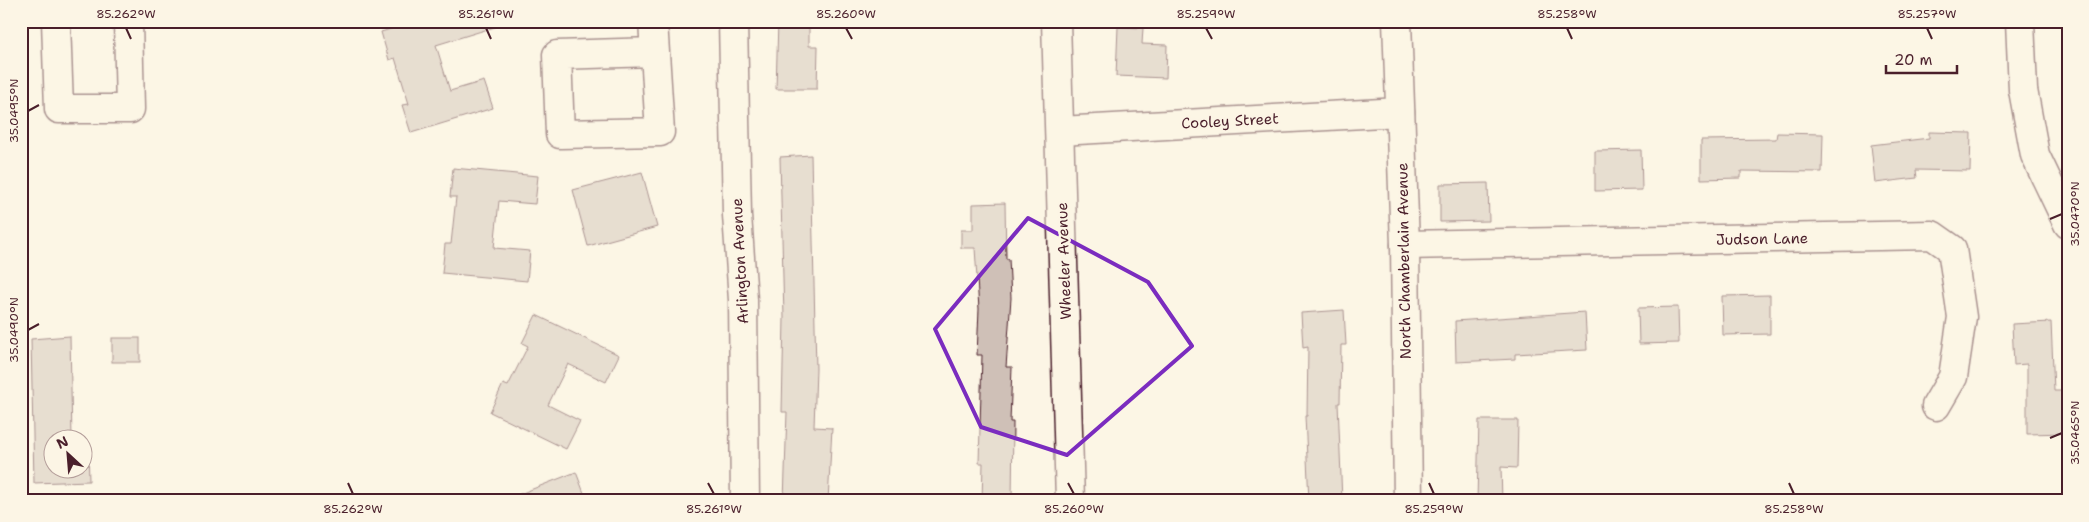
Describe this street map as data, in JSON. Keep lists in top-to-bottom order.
{
  "streets": {
    "street": [
      "Cooley Street",
      "Judson Lane",
      "Arlington Avenue",
      "Wheeler Avenue",
      "North Chamberlain Avenue"
    ]
  },
  "crossings": [
    ["Cooley Street", "Wheeler Avenue"],
    ["Cooley Street", "North Chamberlain Avenue"],
    ["Judson Lane", "North Chamberlain Avenue"]
  ],
  "scale_bar": "20 m",
  "north": "top left",
  "coordinates": [
    "85.262°W",
    "85.261°W",
    "85.260°W",
    "85.259°W",
    "85.258°W",
    "85.257°W",
    "35.0495°N",
    "35.0470°N",
    "35.0490°N",
    "35.0465°N"
  ]
}
